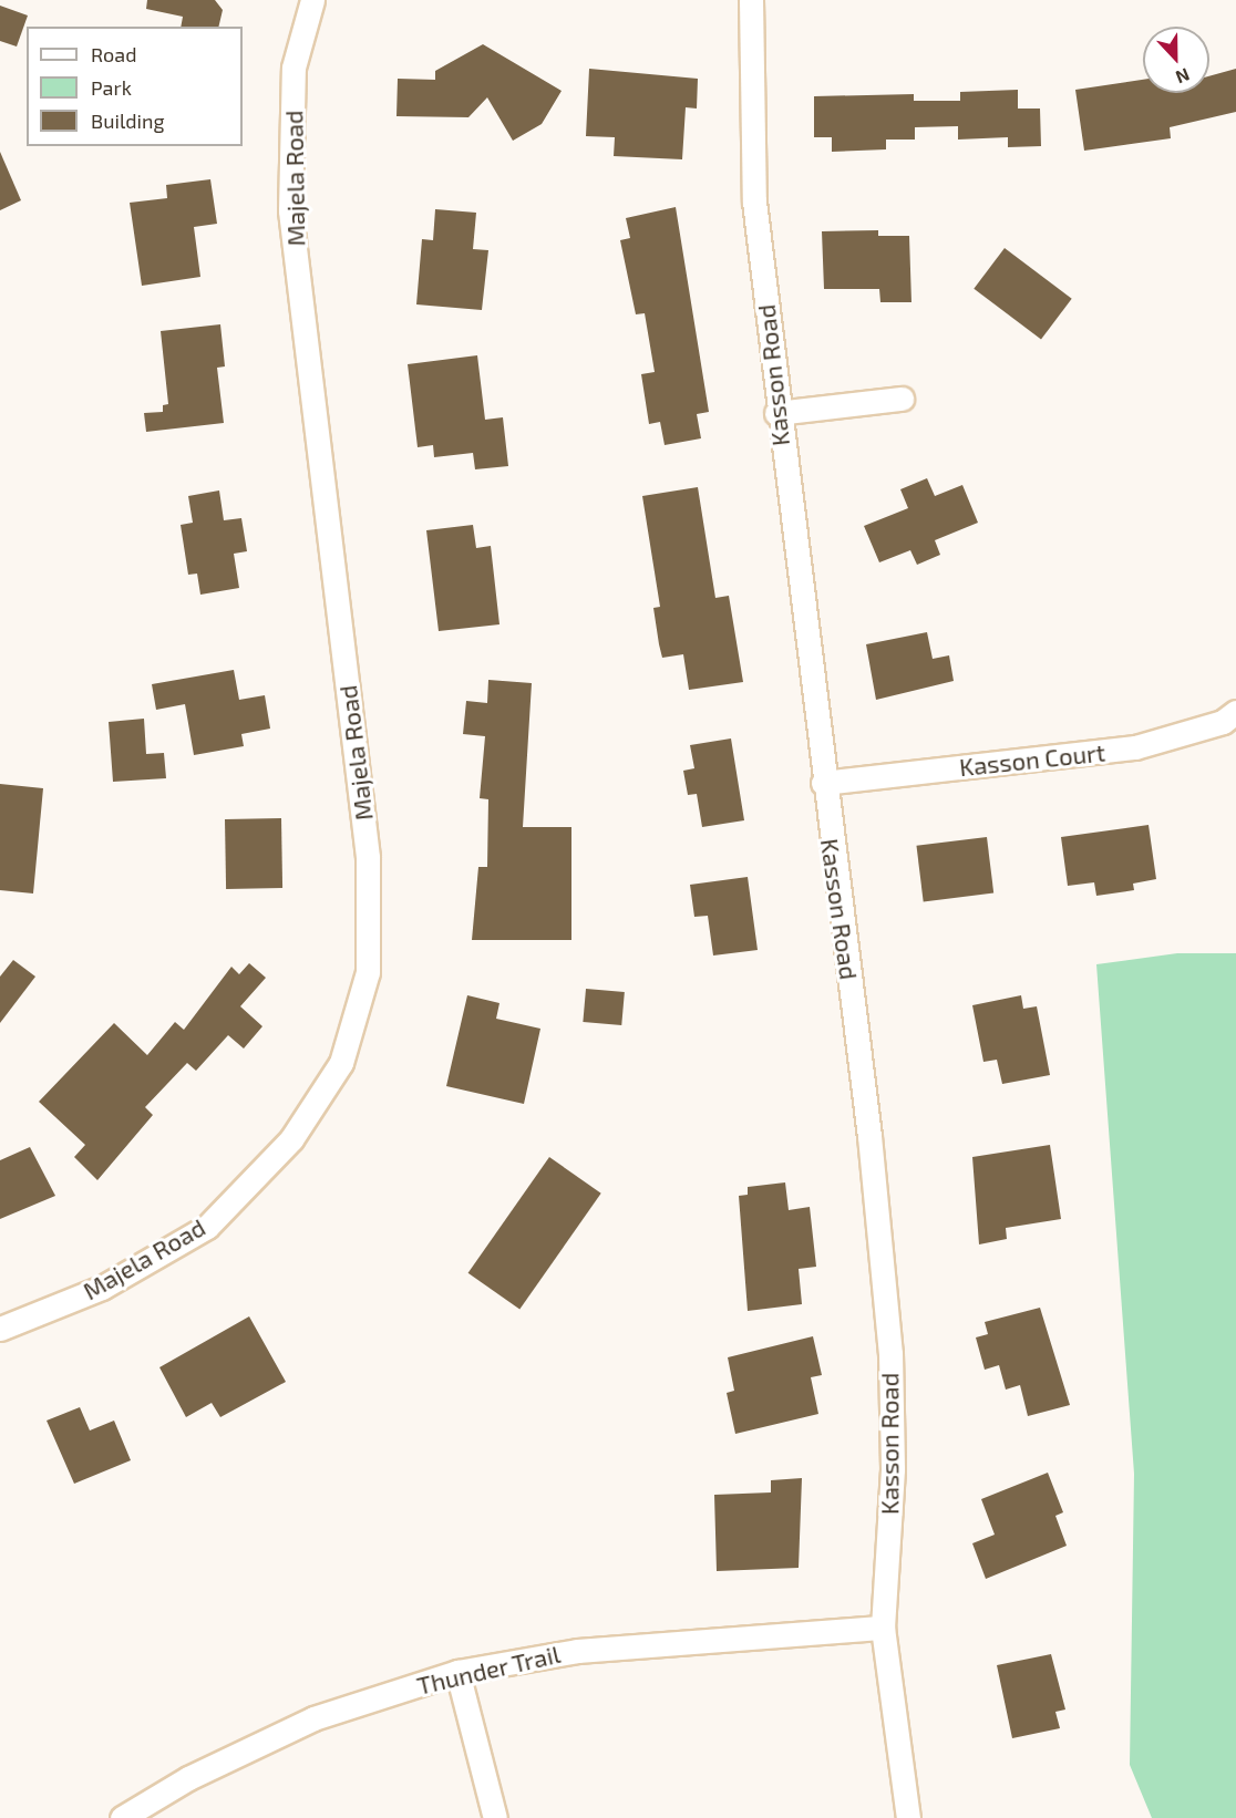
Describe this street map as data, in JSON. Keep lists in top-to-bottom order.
{
  "streets": {
    "street": [
      "Majela Road",
      "Kasson Road",
      "Kasson Court",
      "Thunder Trail"
    ]
  },
  "crossings": [
    ["Kasson Road", "Kasson Court"],
    ["Kasson Road", "Thunder Trail"]
  ],
  "legend": ["Road", "Park", "Building"],
  "north": "bottom"
}
